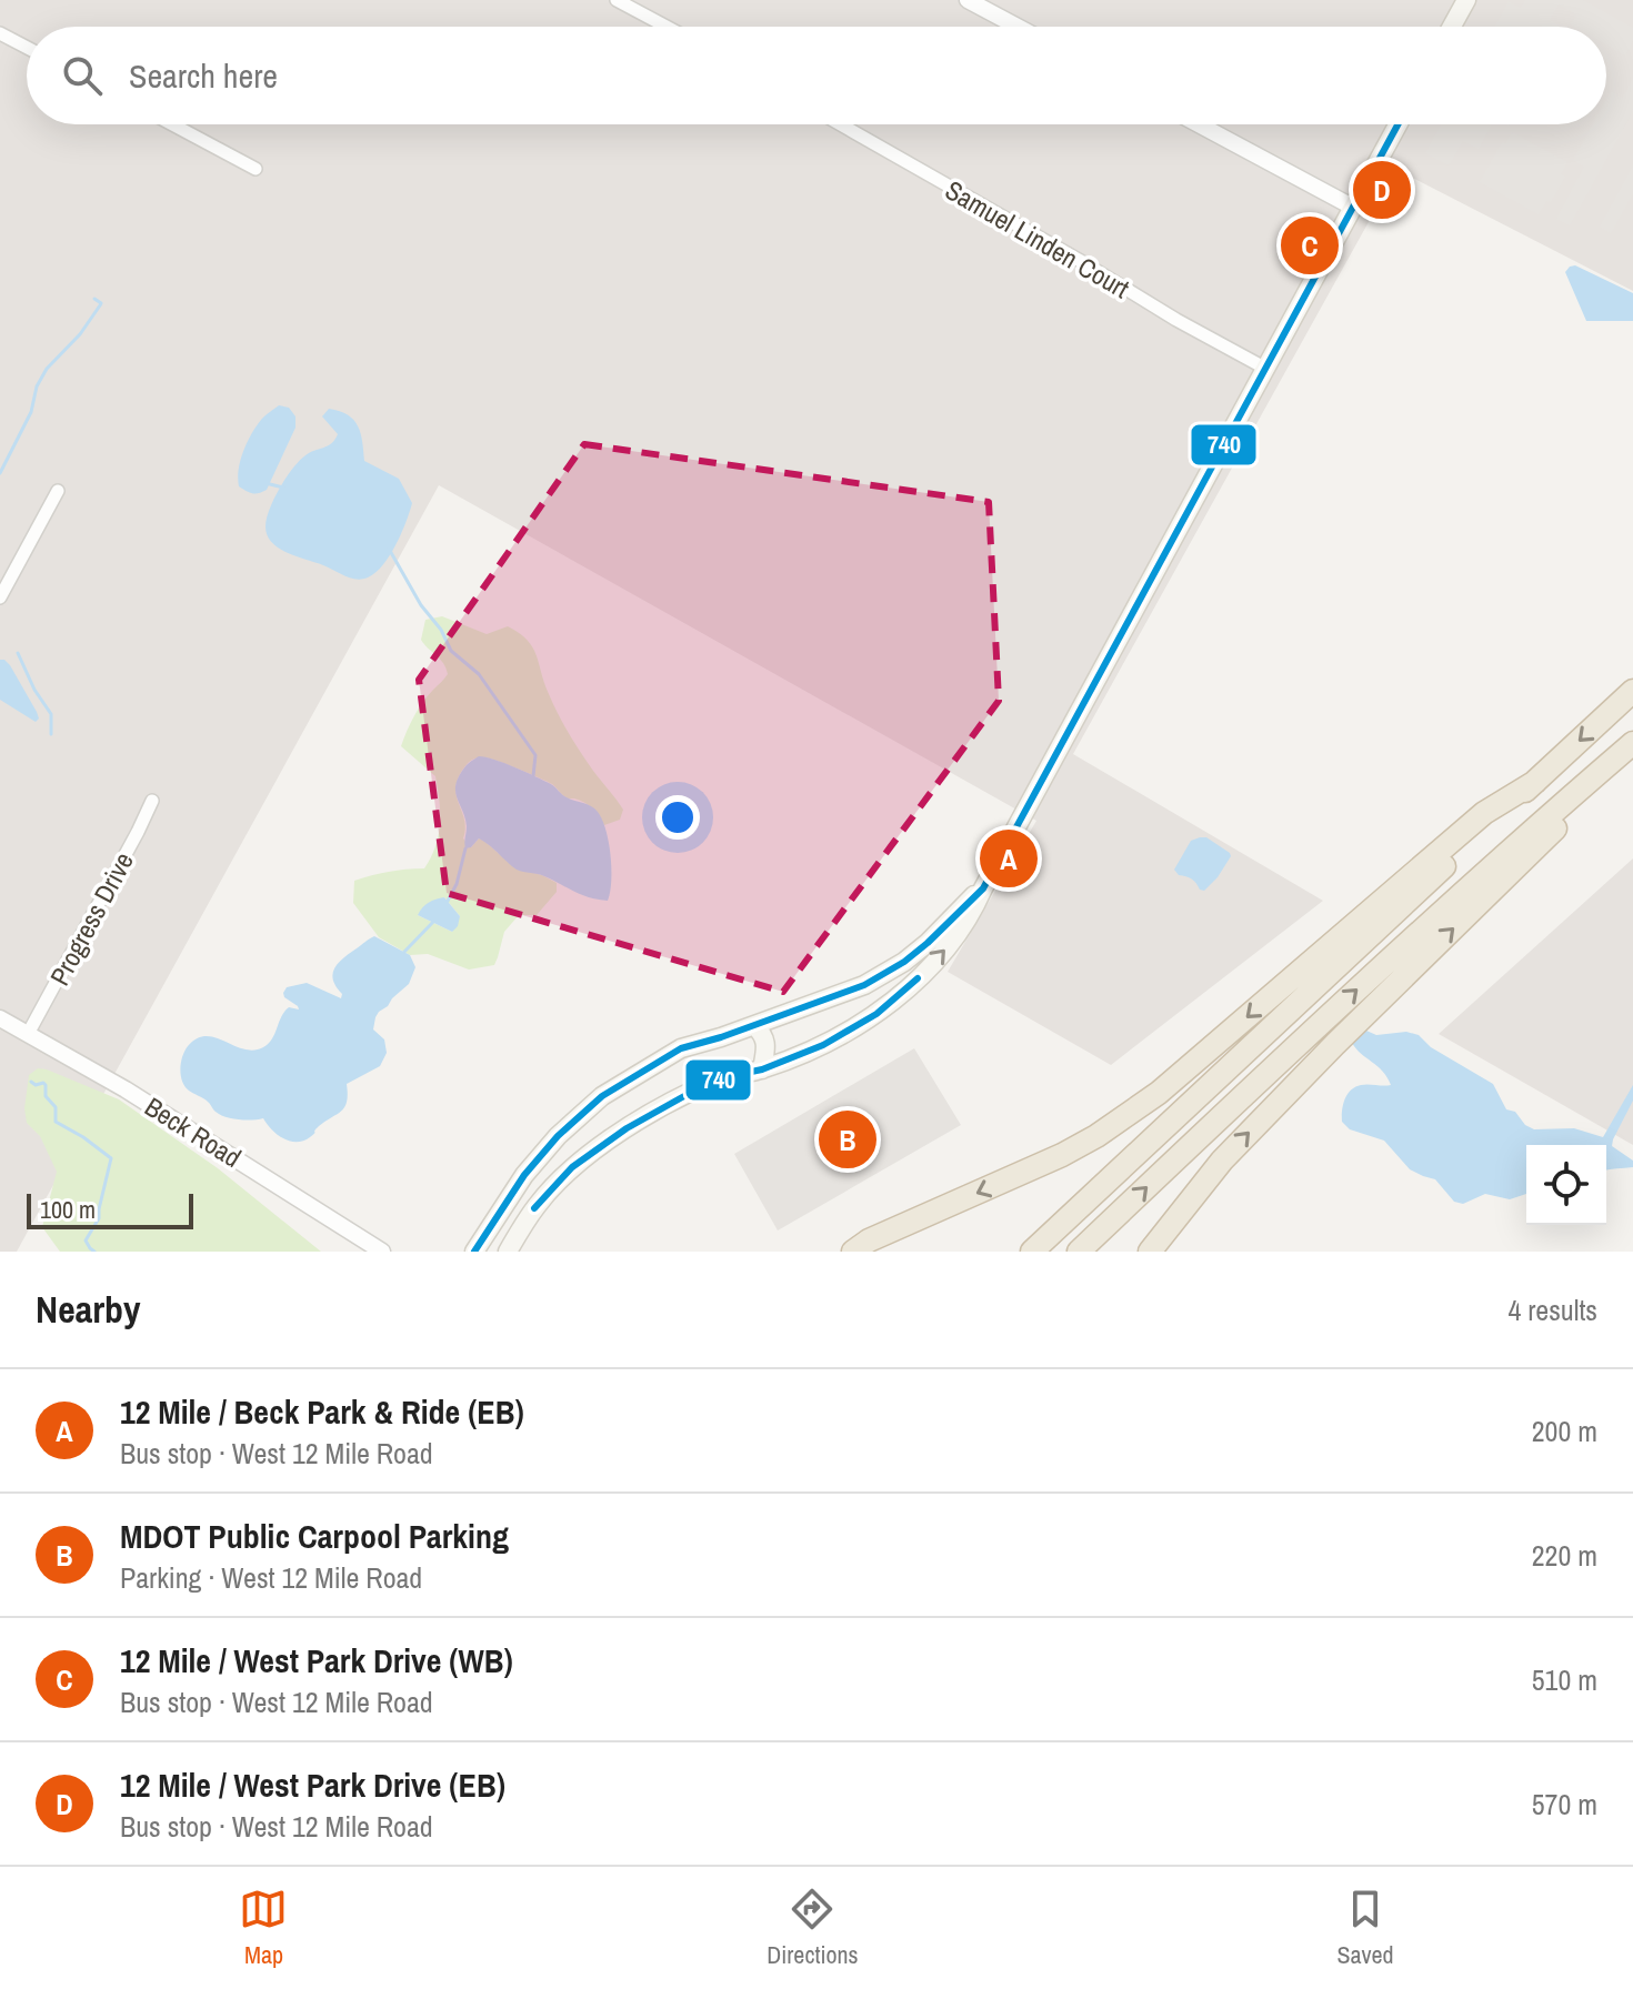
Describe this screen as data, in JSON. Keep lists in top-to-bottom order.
{
  "streets": {
    "street": ["Samuel Linden Court", "Progress Drive", "Beck Road"]
  },
  "crossings": [
    ["Progress Drive", "Beck Road"]
  ],
  "lines": ["transit line 740"],
  "scale_bar": "100 m",
  "page": {
    "search": "Search here",
    "pins": [
      "D",
      "C",
      "A",
      "B"
    ],
    "scale": "100 m",
    "heading": ["Nearby", "4 results"],
    "list": [
      {
        "mark": "A",
        "name": "12 Mile / Beck Park & Ride (EB)",
        "note": "Bus stop · West 12 Mile Road",
        "value": "200 m"
      },
      {
        "mark": "B",
        "name": "MDOT Public Carpool Parking",
        "note": "Parking · West 12 Mile Road",
        "value": "220 m"
      },
      {
        "mark": "C",
        "name": "12 Mile / West Park Drive (WB)",
        "note": "Bus stop · West 12 Mile Road",
        "value": "510 m"
      },
      {
        "mark": "D",
        "name": "12 Mile / West Park Drive (EB)",
        "note": "Bus stop · West 12 Mile Road",
        "value": "570 m"
      }
    ],
    "nav": ["Map", "Directions", "Saved"]
  }
}
